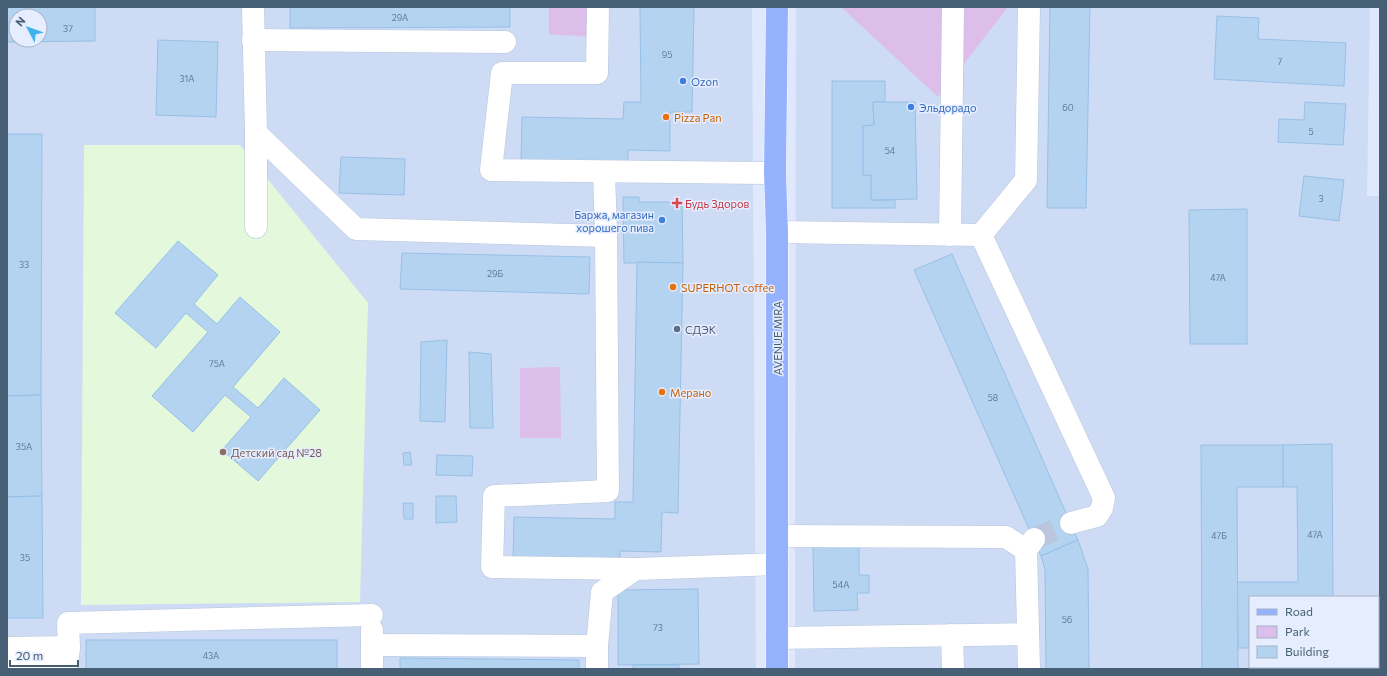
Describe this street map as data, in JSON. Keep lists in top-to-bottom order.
{
  "streets": {
    "main road": ["AVENUE MIRA"]
  },
  "places": {
    "other": [
      "Ozon",
      "Эльдорадо",
      "Pizza Pan",
      "Баржа, магазин хорошего пива",
      "SUPERHOT coffee",
      "СДЭК",
      "Мерано",
      "Детский сад №28"
    ],
    "health": ["Будь Здоров"]
  },
  "house_numbers": [
    "29А",
    "37",
    "95",
    "7",
    "31А",
    "60",
    "5",
    "54",
    "3",
    "33",
    "29Б",
    "47А",
    "75А",
    "58",
    "35А",
    "47А",
    "47Б",
    "35",
    "54А",
    "56",
    "73",
    "43А"
  ],
  "legend": ["Road", "Park", "Building"],
  "scale_bar": "20 m",
  "north": "top left"
}
